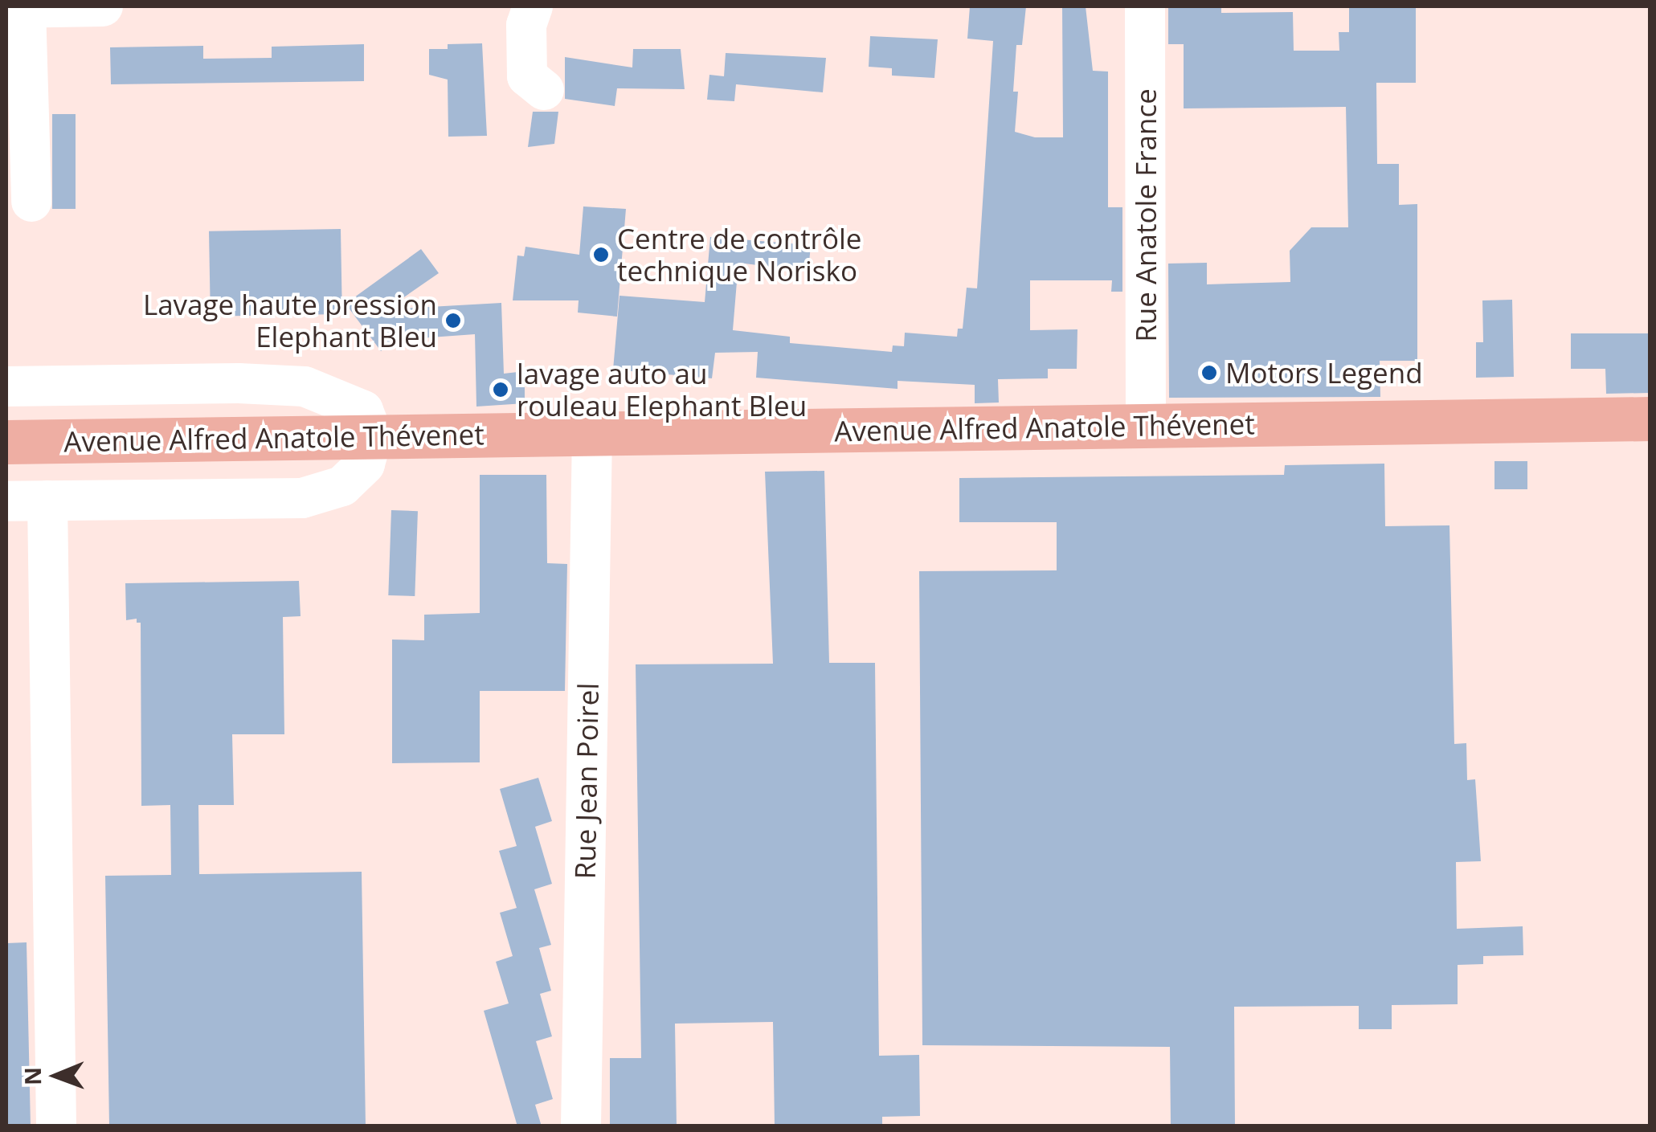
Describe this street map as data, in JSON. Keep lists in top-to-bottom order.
{
  "streets": {
    "main road": ["Avenue Alfred Anatole Thévenet"],
    "street": ["Rue Anatole France", "Rue Jean Poirel"]
  },
  "crossings": [
    ["Rue Anatole France", "Avenue Alfred Anatole Thévenet"],
    ["Avenue Alfred Anatole Thévenet", "Rue Jean Poirel"]
  ],
  "places": [
    "Centre de contrôle technique Norisko",
    "Lavage haute pression Elephant Bleu",
    "Motors Legend",
    "lavage auto au rouleau Elephant Bleu"
  ],
  "north": "left"
}
